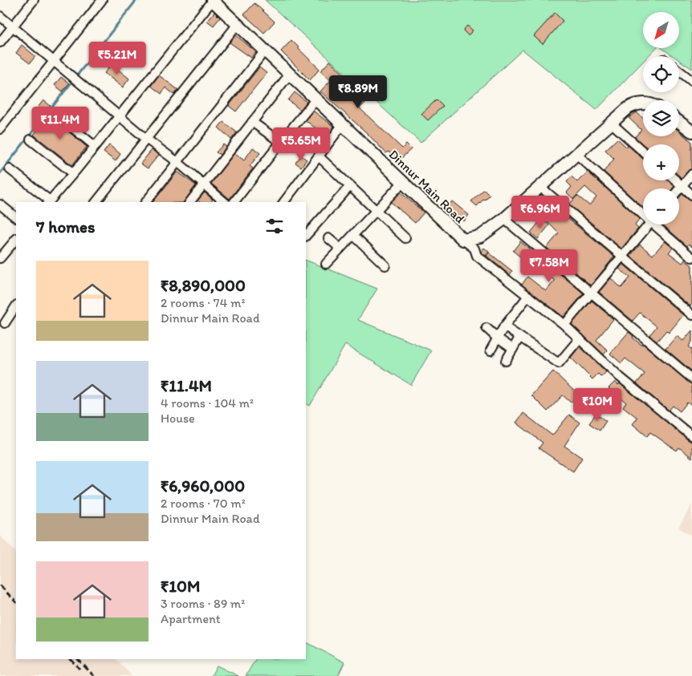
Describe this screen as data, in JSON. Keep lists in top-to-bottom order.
{
  "streets": {
    "street": ["Dinnur Main Road"]
  },
  "north": "bottom left",
  "page": {
    "map_buttons": ["+", "−"],
    "price": [
      "₹5.21M",
      "₹8.89M",
      "₹11.4M",
      "₹5.65M",
      "₹6.96M",
      "₹7.58M",
      "₹10M"
    ],
    "heading": "7 homes",
    "list": [
      {
        "name": "₹8,890,000",
        "note": "2 rooms · 74 m² · Dinnur Main Road"
      },
      {
        "name": "₹11.4M",
        "note": "4 rooms · 104 m² · House"
      },
      {
        "name": "₹6,960,000",
        "note": "2 rooms · 70 m² · Dinnur Main Road"
      },
      {
        "name": "₹10M",
        "note": "3 rooms · 89 m² · Apartment"
      }
    ]
  }
}
